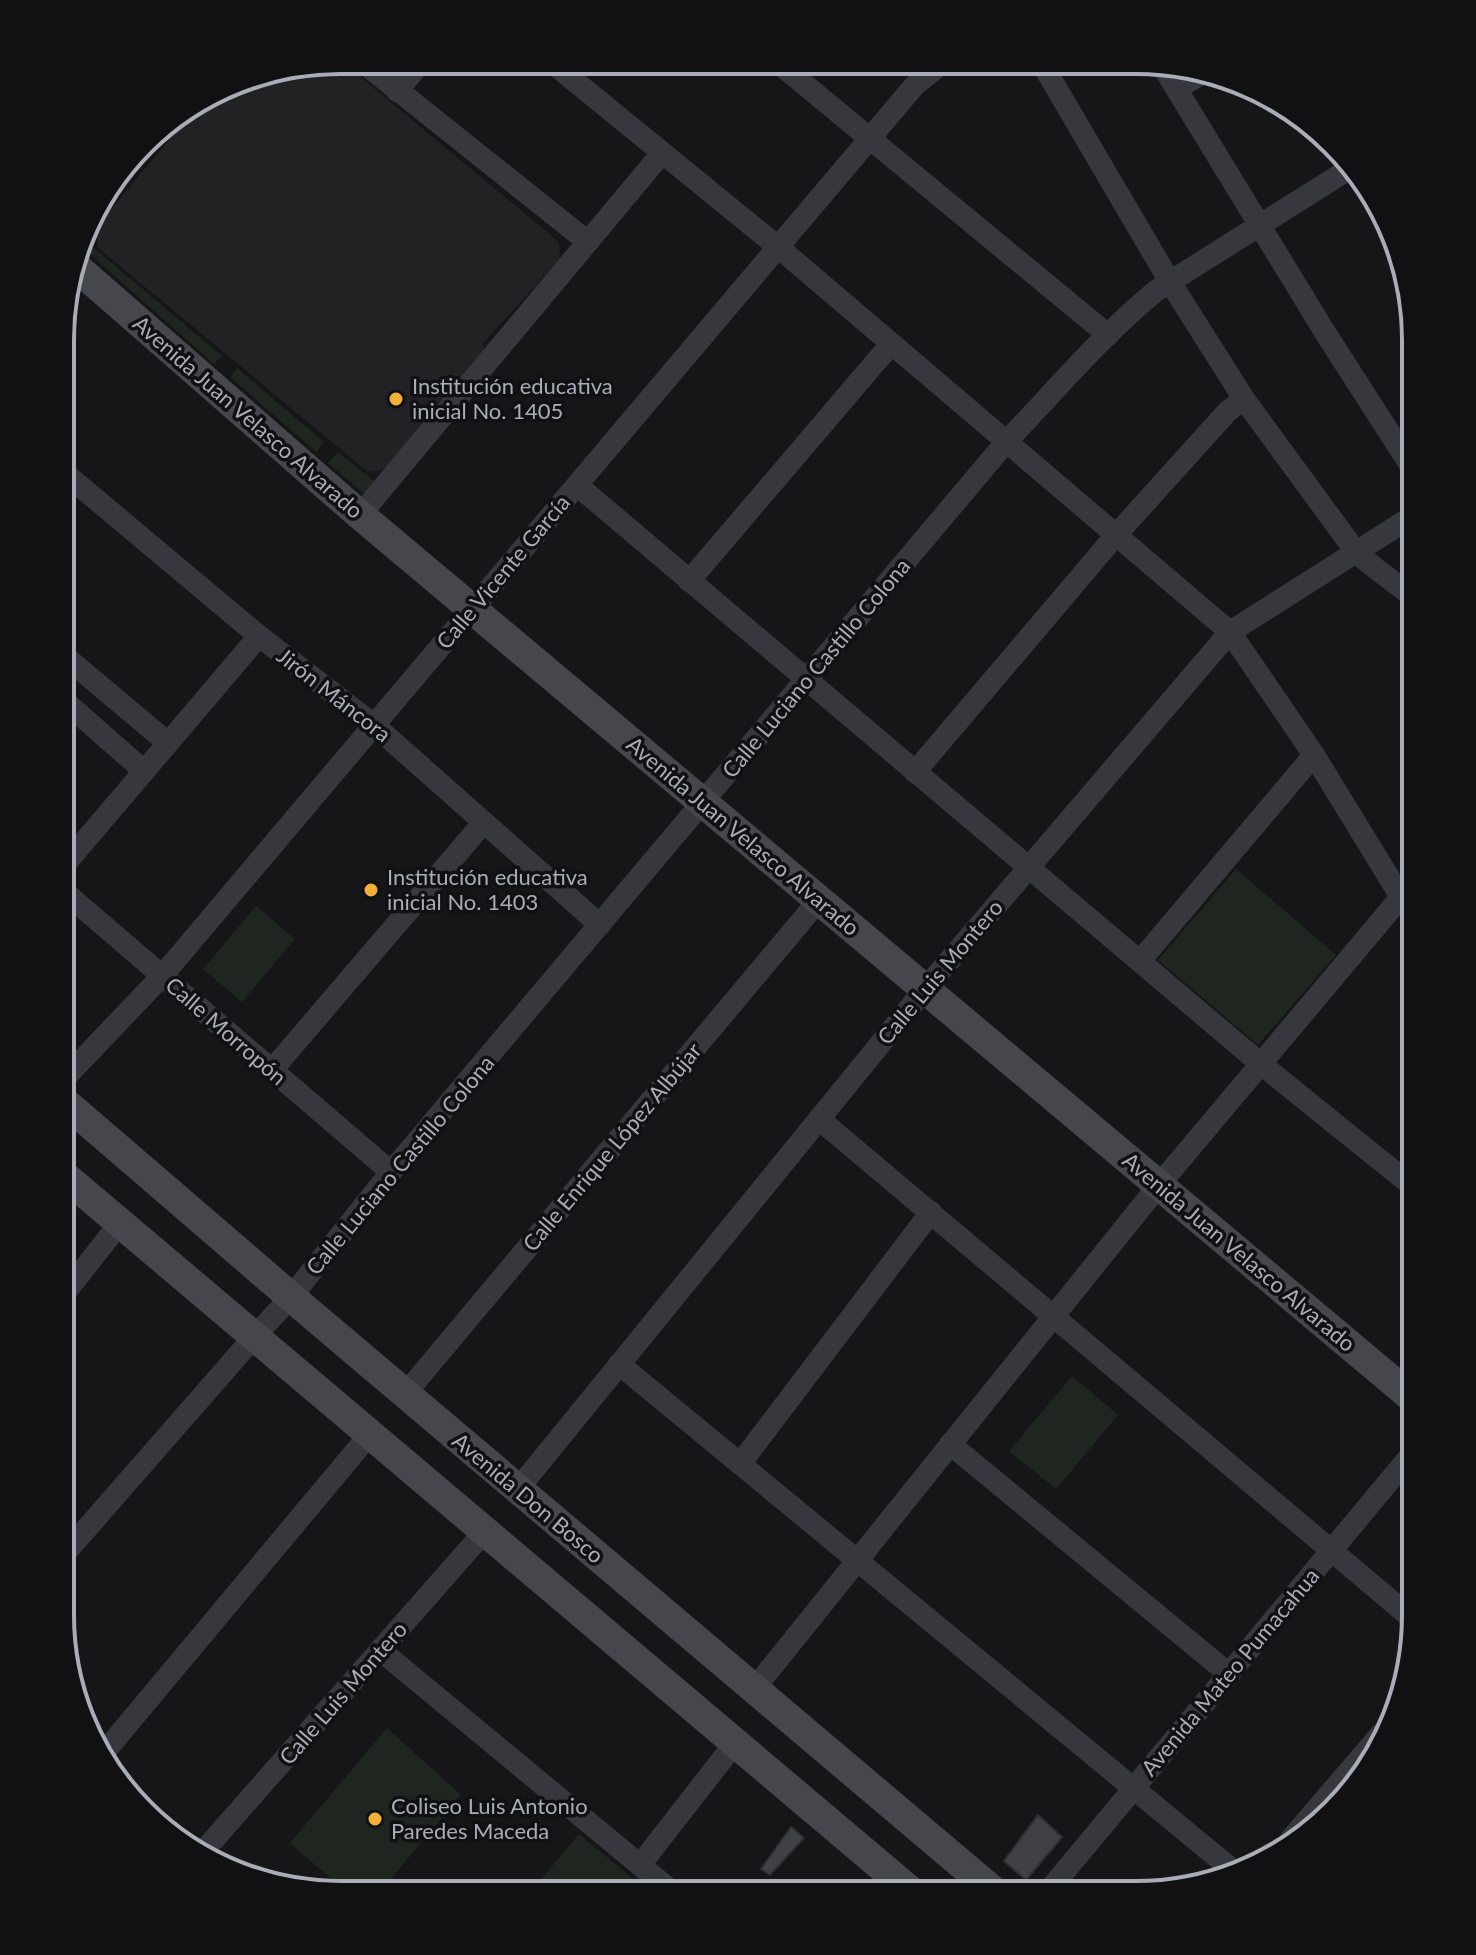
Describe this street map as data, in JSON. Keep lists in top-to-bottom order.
{
  "streets": {
    "street": [
      "Avenida Juan Velasco Alvarado",
      "Calle Vicente García",
      "Calle Luciano Castillo Colona",
      "Jirón Máncora",
      "Calle Luis Montero",
      "Calle Morropón",
      "Calle Enrique López Albújar",
      "Avenida Don Bosco",
      "Avenida Mateo Pumacahua"
    ]
  },
  "crossings": [
    ["Avenida Juan Velasco Alvarado", "Calle Vicente García"],
    ["Avenida Juan Velasco Alvarado", "Calle Luciano Castillo Colona"],
    ["Avenida Juan Velasco Alvarado", "Calle Luis Montero"],
    ["Avenida Juan Velasco Alvarado", "Calle Enrique López Albújar"],
    ["Calle Vicente García", "Jirón Máncora"],
    ["Calle Vicente García", "Calle Morropón"],
    ["Calle Luciano Castillo Colona", "Jirón Máncora"],
    ["Calle Luciano Castillo Colona", "Calle Morropón"],
    ["Calle Luciano Castillo Colona", "Avenida Don Bosco"],
    ["Calle Luis Montero", "Avenida Don Bosco"],
    ["Calle Enrique López Albújar", "Avenida Don Bosco"]
  ],
  "places": ["Institución educativa inicial No. 1405", "Institución educativa inicial No. 1403", "Coliseo Luis Antonio Paredes Maceda"]
}
